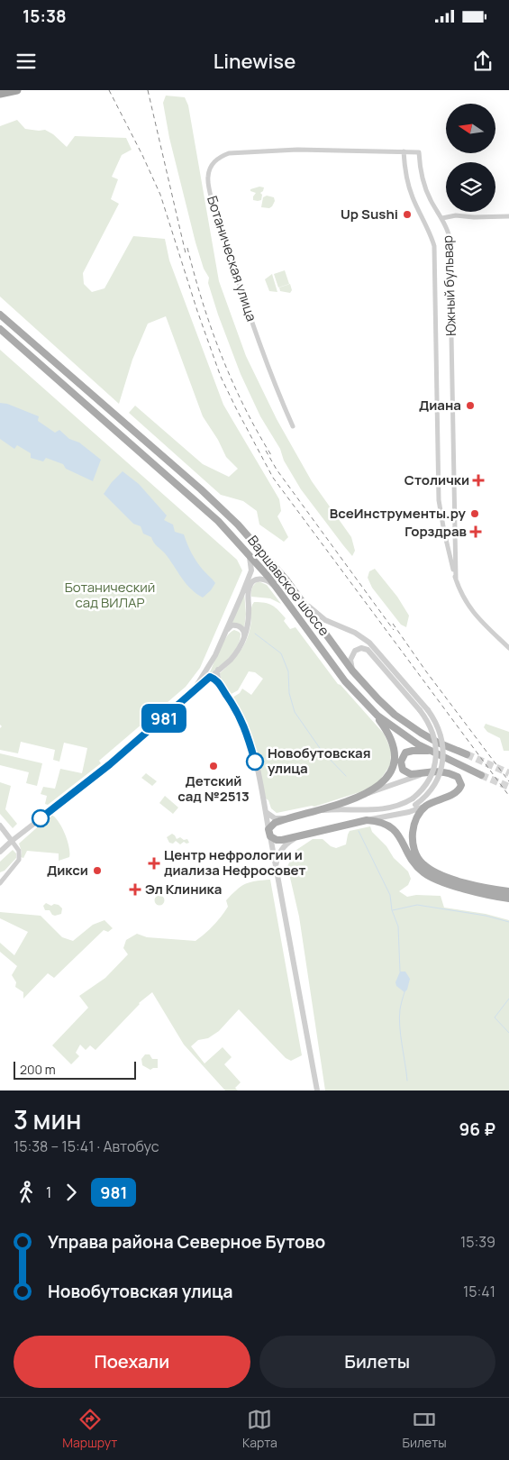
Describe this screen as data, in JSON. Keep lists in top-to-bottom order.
{
  "streets": {
    "main road": ["Варшавское шоссе"],
    "street": ["Ботаническая улица", "Южный бульвар"]
  },
  "crossings": [
    ["Ботаническая улица", "Южный бульвар"]
  ],
  "parks": ["Ботанический сад ВИЛАР"],
  "places": {
    "other": [
      "Up Sushi",
      "Диана",
      "ВсеИнструменты.ру",
      "Новобутовская улица",
      "Детский сад №2513",
      "Дикси"
    ],
    "health": [
      "Столички",
      "Горздрав",
      "Центр нефрологии и диализа Нефросовет",
      "Эл Клиника"
    ]
  },
  "lines": ["bus line 981"],
  "scale_bar": "200 m",
  "north": "left",
  "page": {
    "status": "15:38",
    "header": "Linewise",
    "on_map": "981",
    "scale": "200 m",
    "heading": ["3 мин", "15:38 – 15:41 · Автобус", "96 ₽"],
    "legs": ["1", "981"],
    "list": [
      {
        "name": "Управа района Северное Бутово",
        "value": "15:39"
      },
      {
        "name": "Новобутовская улица",
        "value": "15:41"
      }
    ],
    "buttons": ["Поехали", "Билеты"],
    "tabs": ["Маршрут", "Карта", "Билеты"]
  }
}
